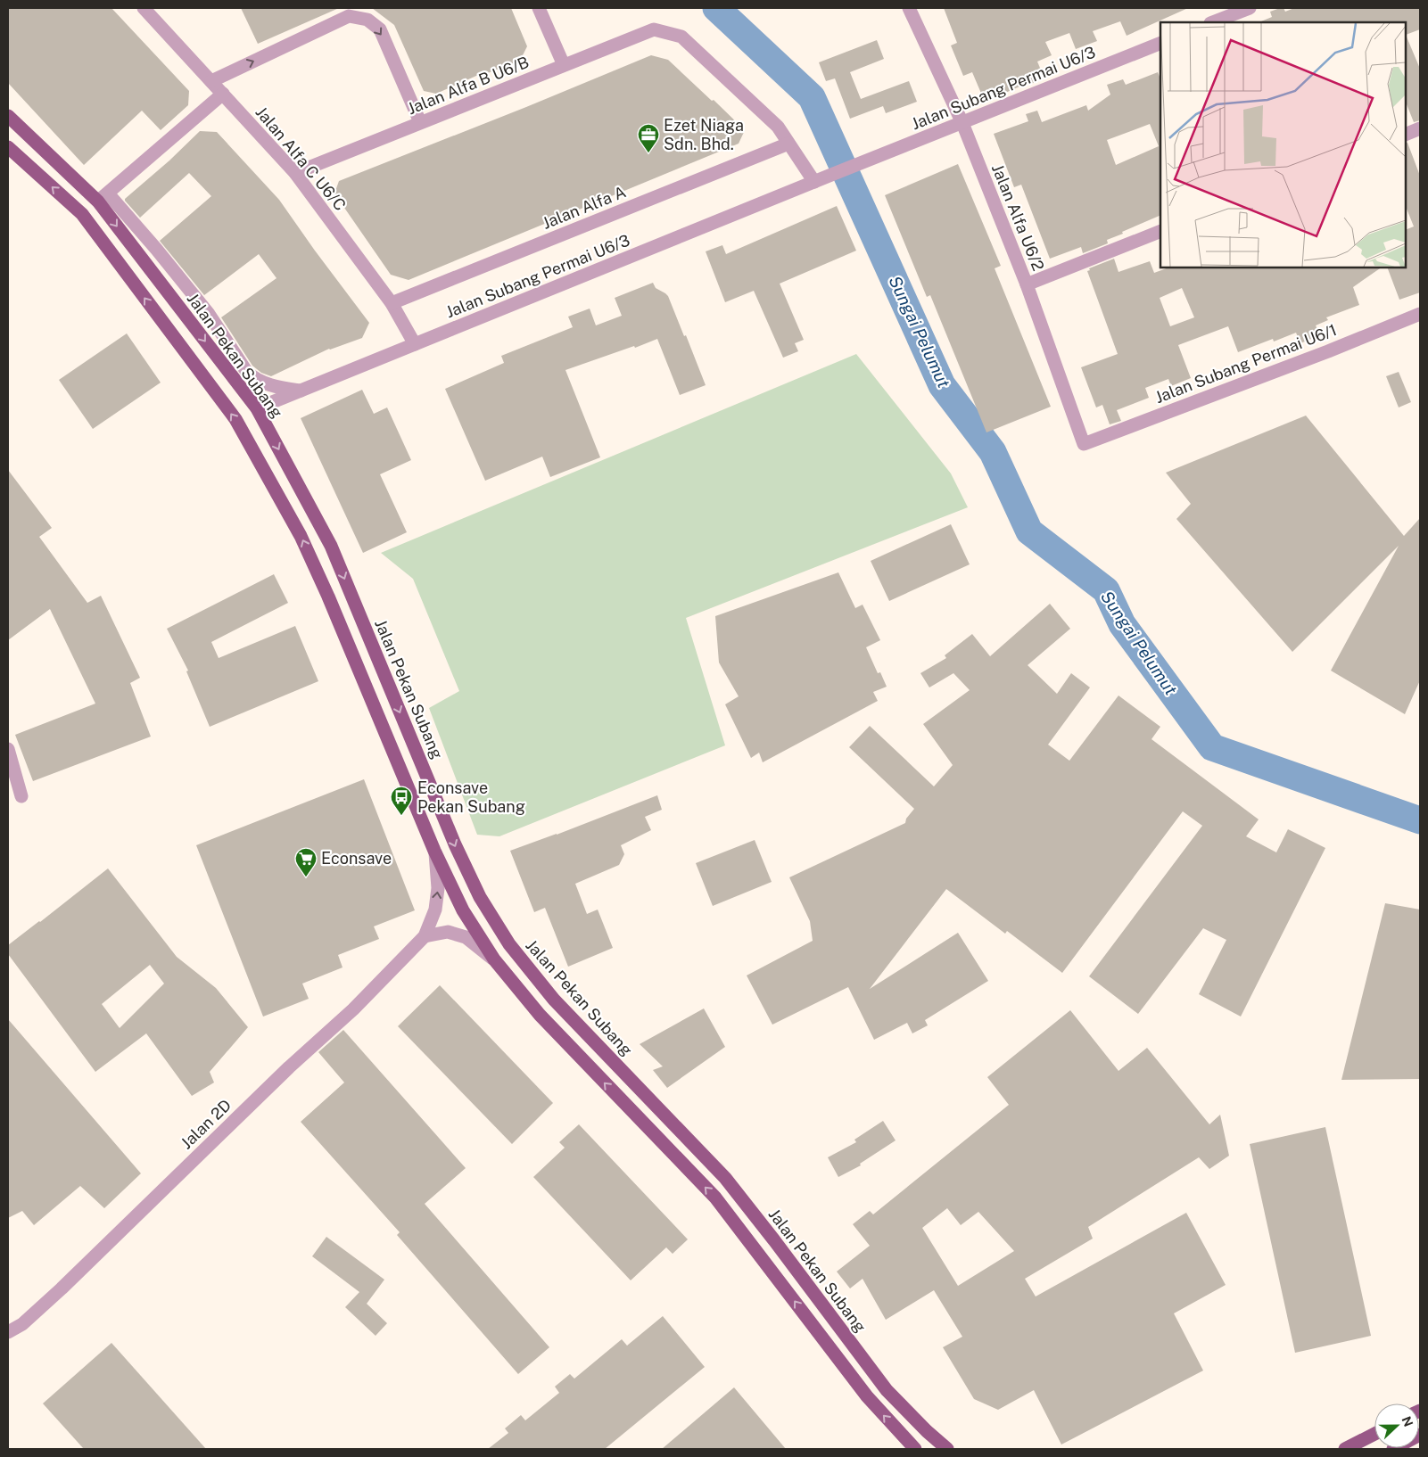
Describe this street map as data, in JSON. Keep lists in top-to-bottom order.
{
  "streets": {
    "main road": ["Jalan Pekan Subang"],
    "street": [
      "Jalan Alfa B U6/B",
      "Jalan Subang Permai U6/3",
      "Jalan Alfa C U6/C",
      "Jalan Alfa A",
      "Jalan Alfa U6/2",
      "Jalan Subang Permai U6/1",
      "Jalan 2D"
    ]
  },
  "crossings": [
    ["Jalan Alfa B U6/B", "Jalan Alfa C U6/C"],
    ["Jalan Alfa B U6/B", "Jalan Alfa A"],
    ["Jalan Subang Permai U6/3", "Jalan Alfa C U6/C"],
    ["Jalan Subang Permai U6/3", "Jalan Alfa U6/2"],
    ["Jalan Subang Permai U6/3", "Jalan Pekan Subang"],
    ["Jalan Alfa C U6/C", "Jalan Alfa A"],
    ["Jalan Alfa U6/2", "Jalan Subang Permai U6/1"]
  ],
  "water": ["Sungai Pelumut"],
  "places": {
    "office": ["Ezet Niaga Sdn. Bhd."],
    "bus stop": ["Econsave Pekan Subang"],
    "supermarket": ["Econsave"]
  },
  "north": "right"
}
